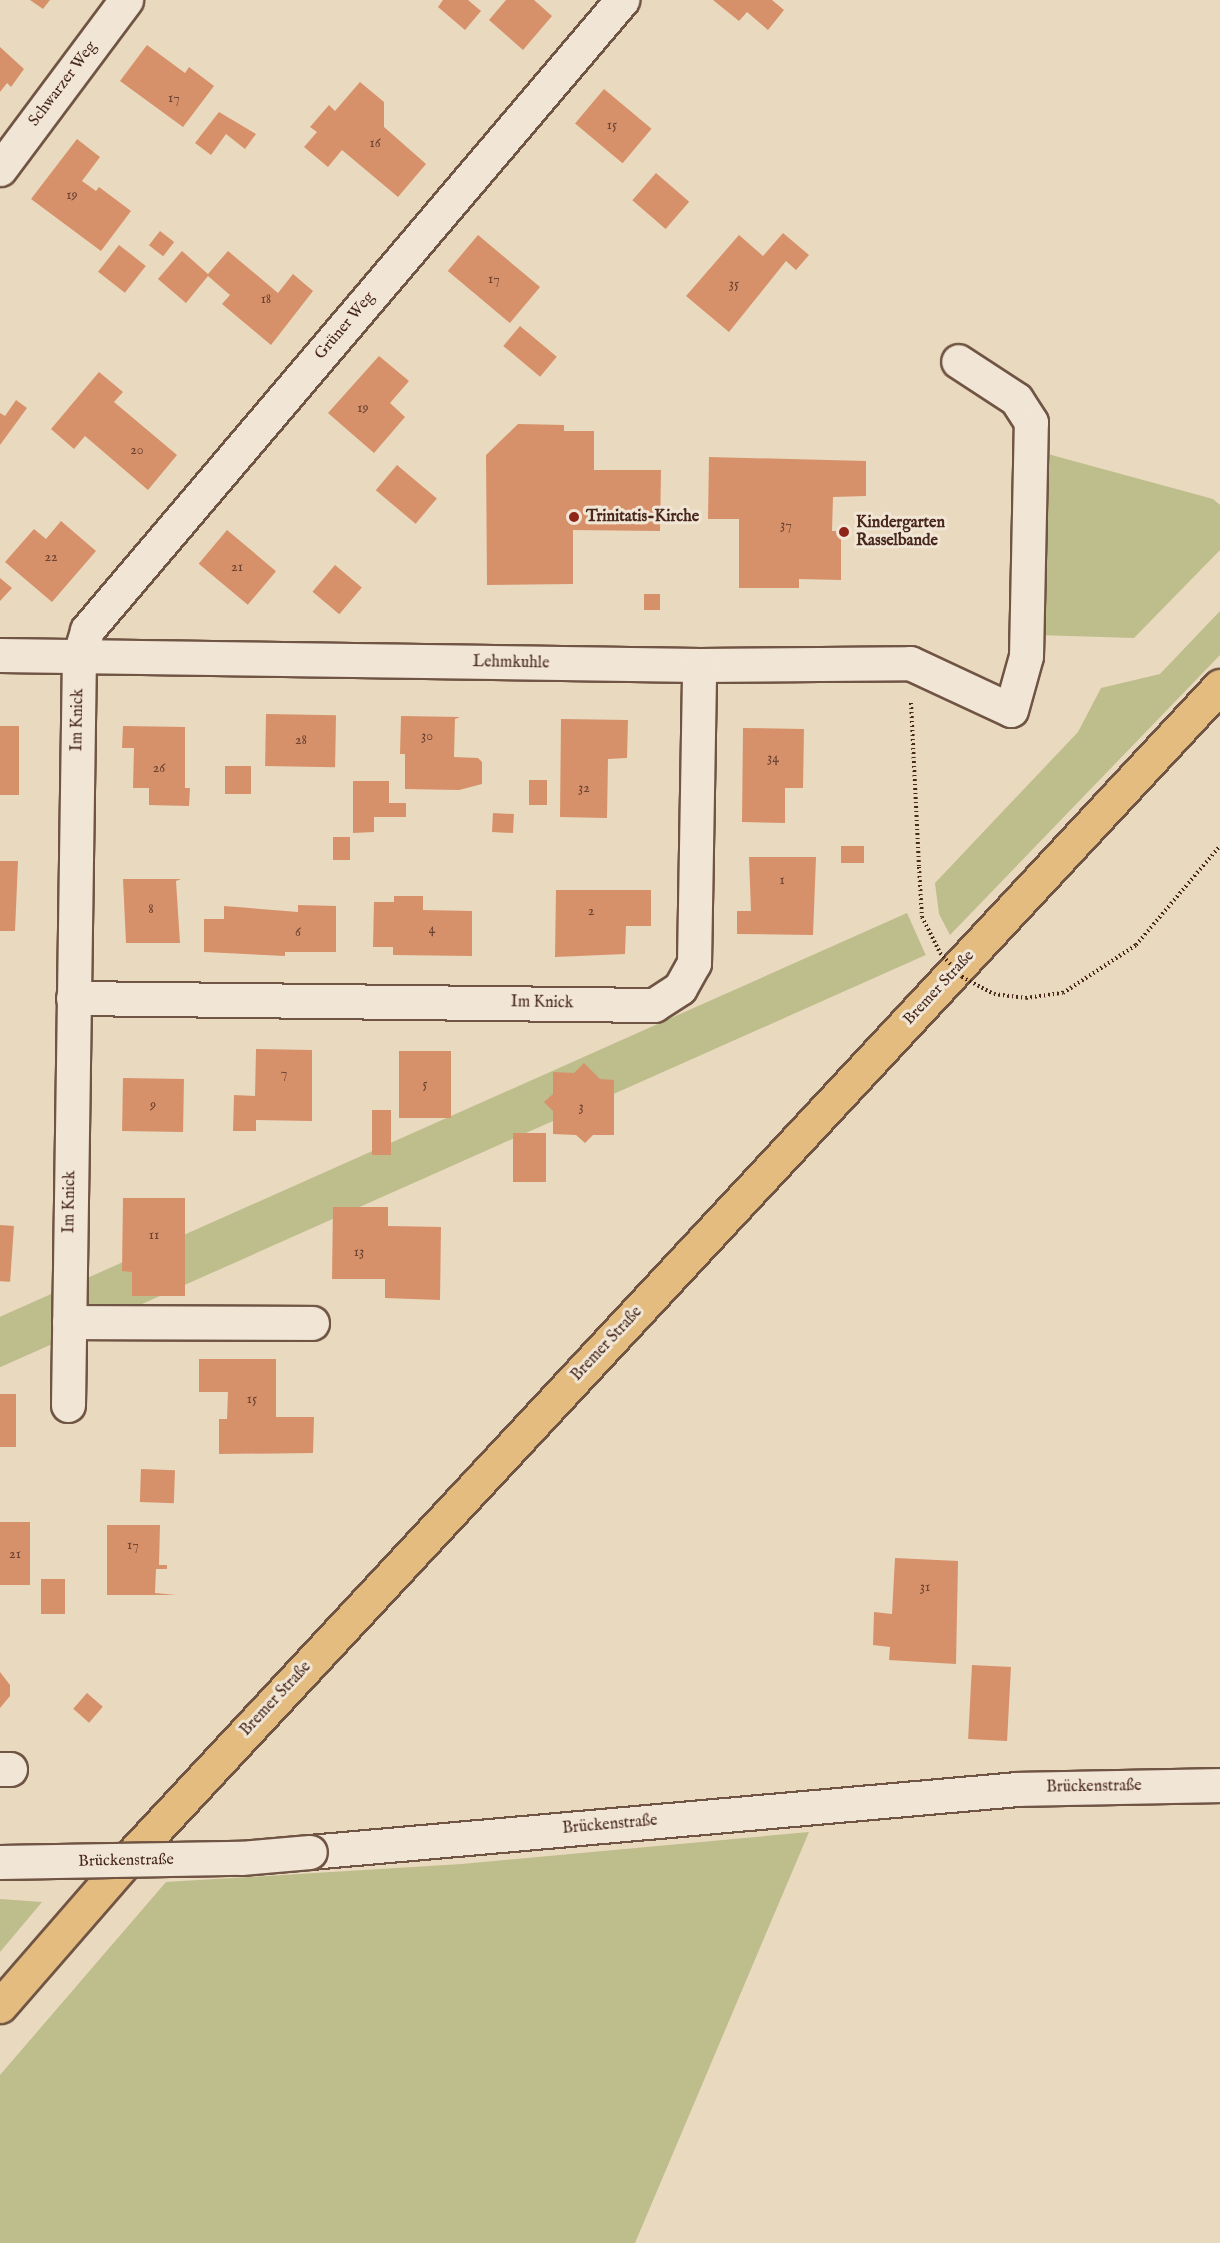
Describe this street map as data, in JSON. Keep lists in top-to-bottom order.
{
  "streets": {
    "main road": ["Bremer Straße"],
    "street": [
      "Schwarzer Weg",
      "Grüner Weg",
      "Lehmkuhle",
      "Im Knick",
      "Brückenstraße"
    ]
  },
  "crossings": [
    ["Grüner Weg", "Lehmkuhle"],
    ["Grüner Weg", "Im Knick"],
    ["Lehmkuhle", "Im Knick"]
  ],
  "places": ["Trinitatis-Kirche", "Kindergarten Rasselbande"],
  "house_numbers": [
    "17",
    "15",
    "16",
    "19",
    "17",
    "35",
    "18",
    "19",
    "20",
    "37",
    "22",
    "21",
    "30",
    "28",
    "34",
    "26",
    "32",
    "1",
    "8",
    "2",
    "4",
    "6",
    "7",
    "5",
    "9",
    "3",
    "11",
    "13",
    "15",
    "17",
    "21",
    "31"
  ]
}
